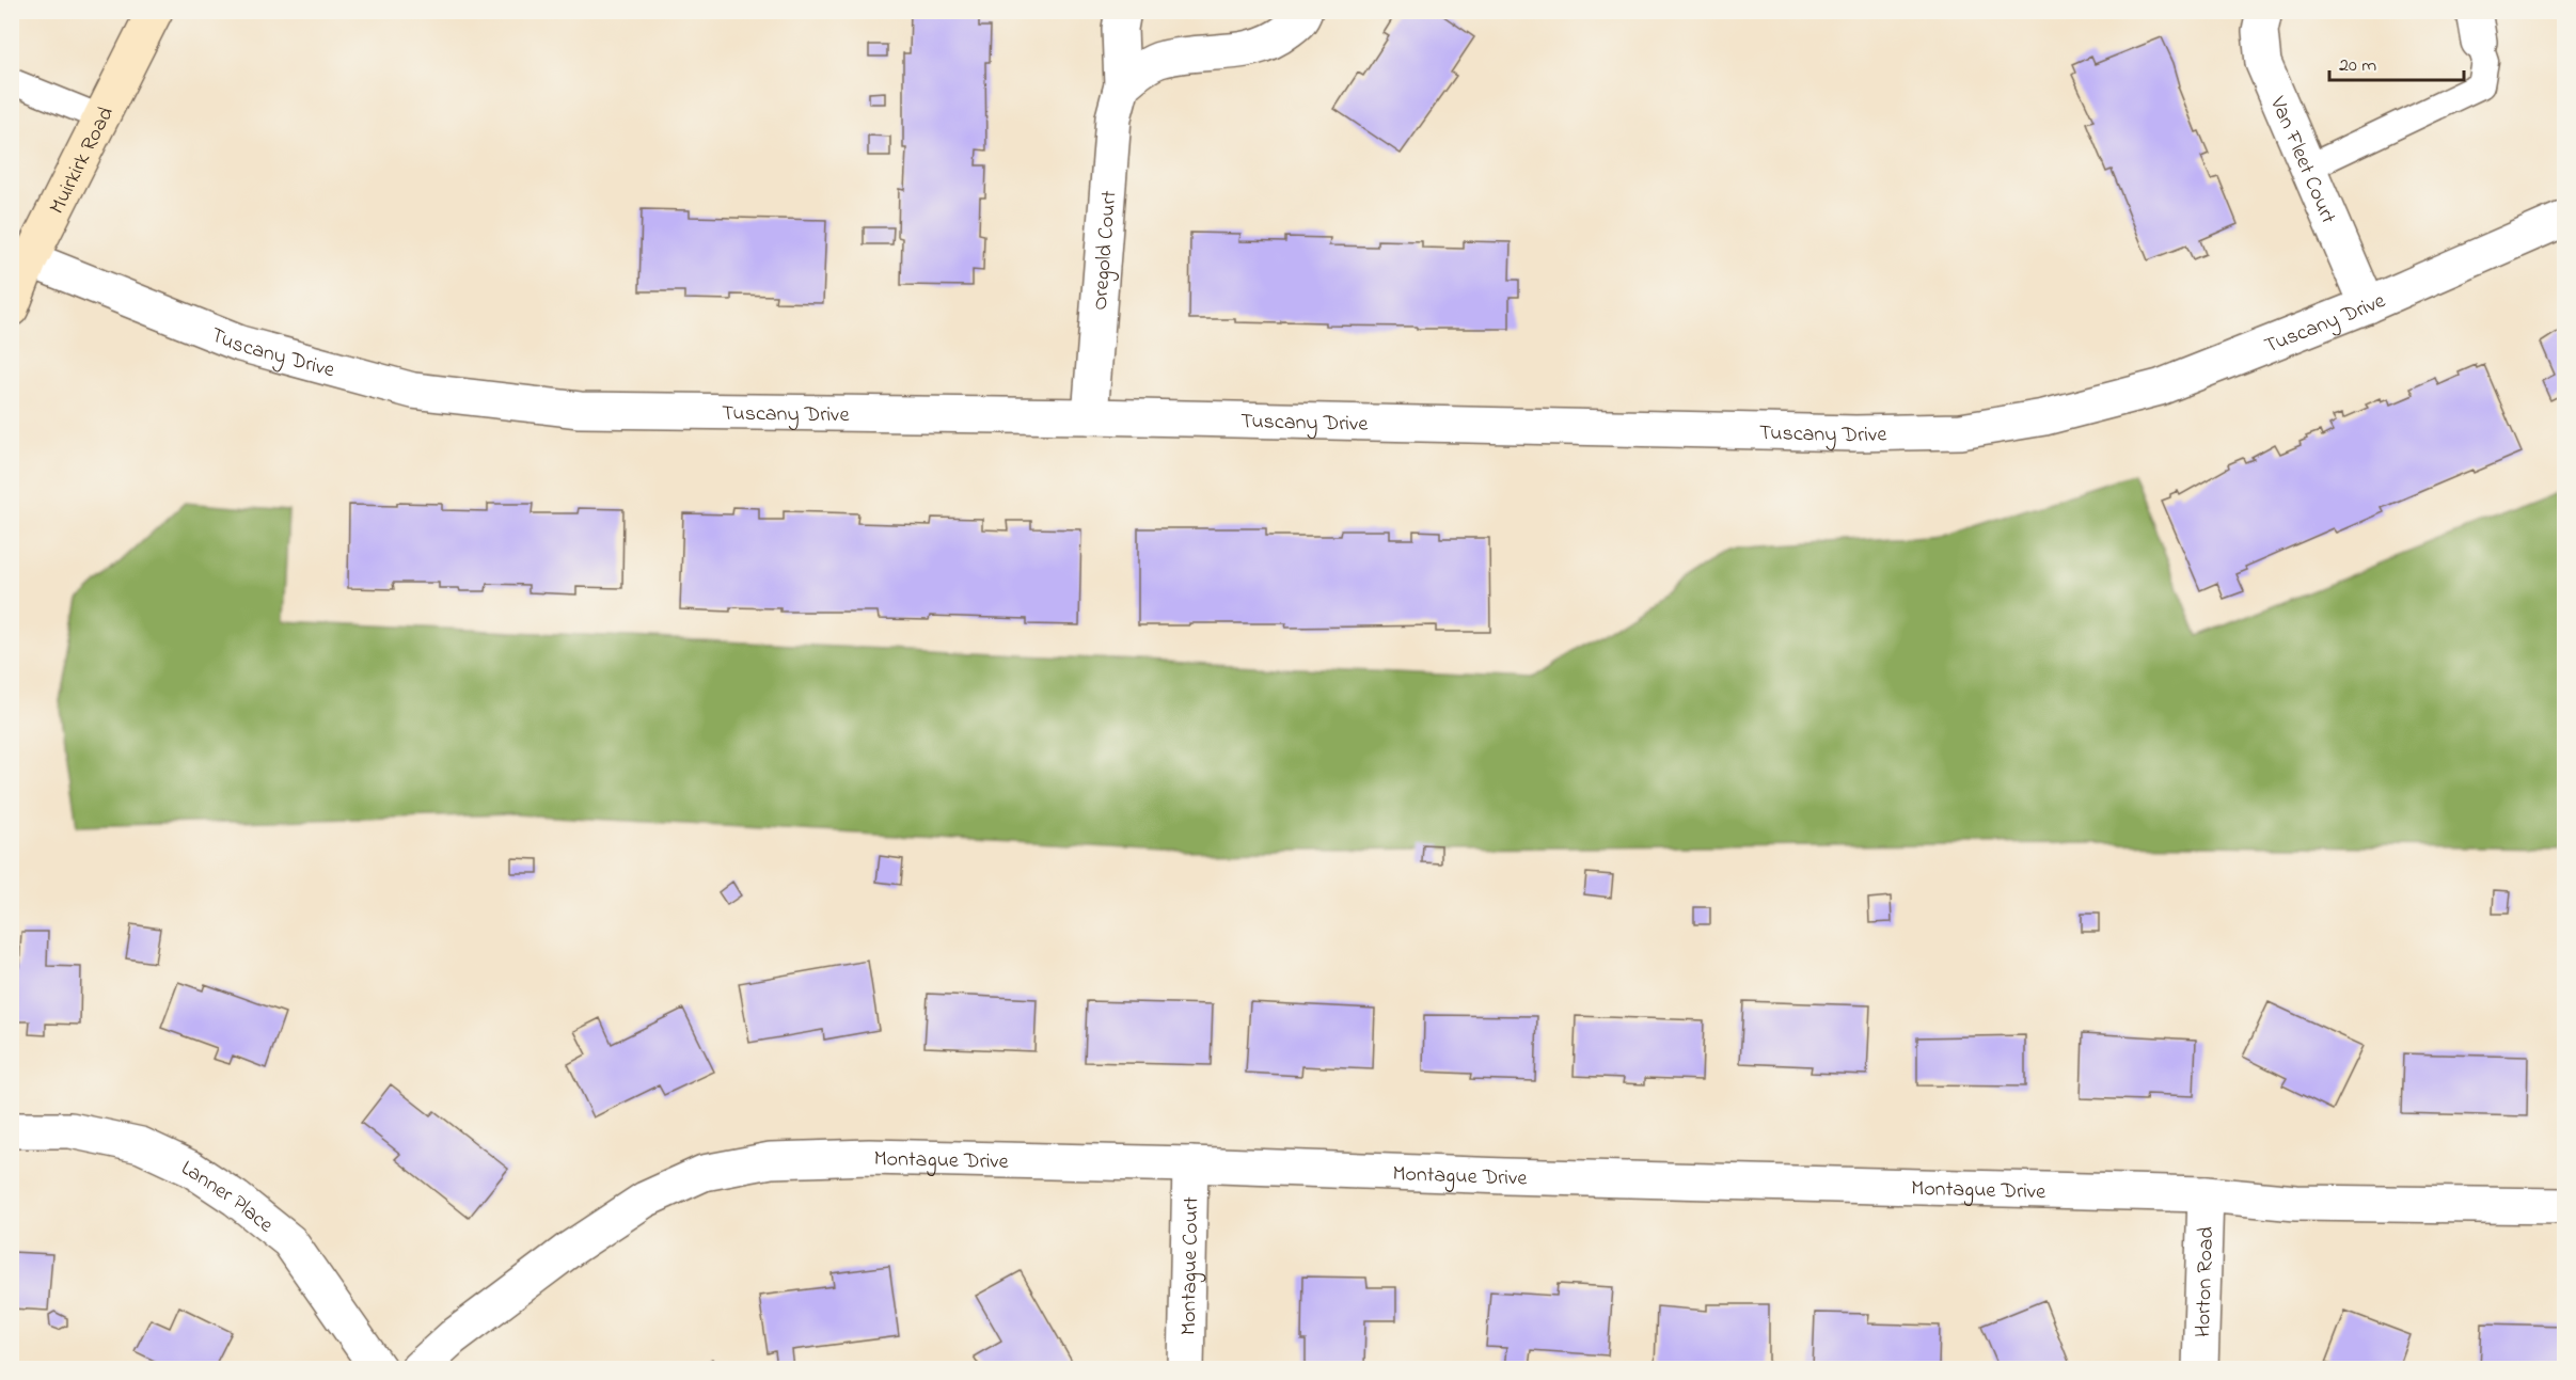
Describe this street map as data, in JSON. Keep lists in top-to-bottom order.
{
  "streets": {
    "main road": ["Muirkirk Road"],
    "street": [
      "Van Fleet Court",
      "Oregold Court",
      "Tuscany Drive",
      "Montague Drive",
      "Lanner Place",
      "Montague Court",
      "Horton Road"
    ]
  },
  "crossings": [
    ["Muirkirk Road", "Tuscany Drive"],
    ["Van Fleet Court", "Tuscany Drive"],
    ["Oregold Court", "Tuscany Drive"],
    ["Montague Drive", "Montague Court"],
    ["Montague Drive", "Horton Road"]
  ],
  "scale_bar": "20 m"
}
